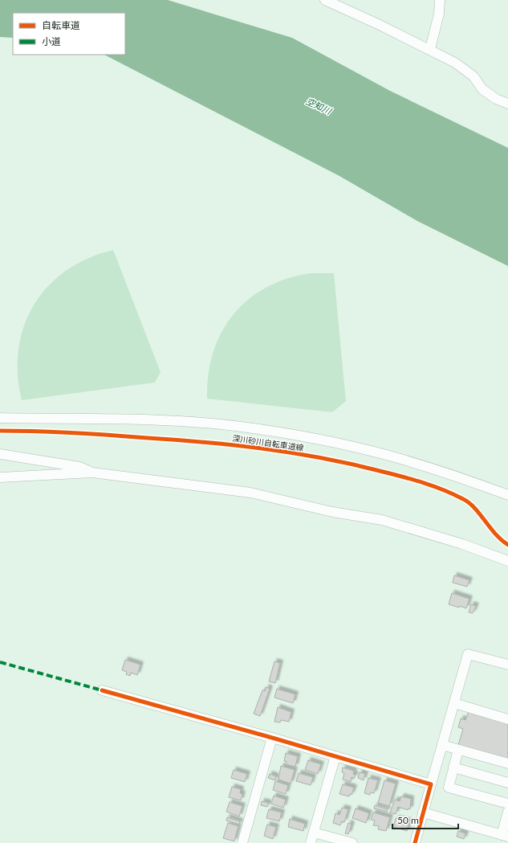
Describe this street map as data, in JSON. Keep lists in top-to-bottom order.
{
  "streets": {
    "cycle path": ["深川砂川自転車道線"]
  },
  "water": ["空知川"],
  "legend": ["自転車道", "小道"],
  "scale_bar": "50 m"
}
